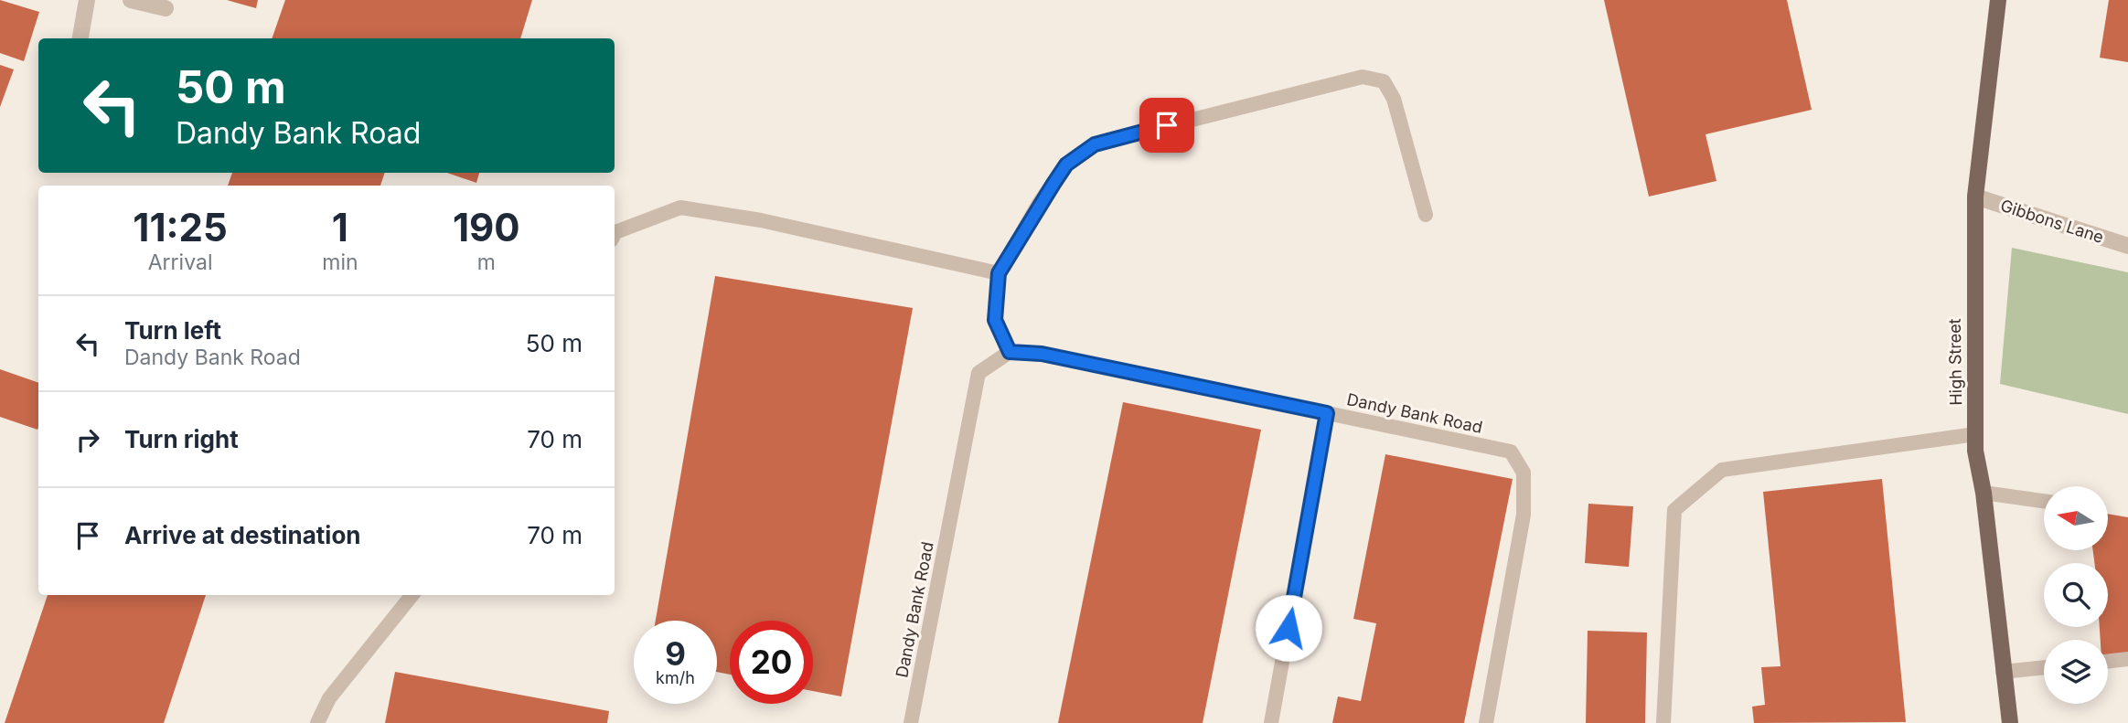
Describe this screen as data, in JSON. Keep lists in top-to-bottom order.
{
  "streets": {
    "main road": ["High Street"],
    "street": ["Gibbons Lane"],
    "lane": ["Dandy Bank Road"]
  },
  "crossings": [
    ["Gibbons Lane", "High Street"]
  ],
  "north": "left",
  "page": {
    "turn": ["50 m", "Dandy Bank Road"],
    "eta": [
      "11:25",
      "Arrival",
      "1",
      "min",
      "190",
      "m"
    ],
    "list": [
      {
        "name": "Turn left",
        "note": "Dandy Bank Road",
        "value": "50 m"
      },
      {
        "name": "Turn right",
        "value": "70 m"
      },
      {
        "name": "Arrive at destination",
        "value": "70 m"
      }
    ],
    "speed": "9 km/h",
    "limit": "20"
  }
}
